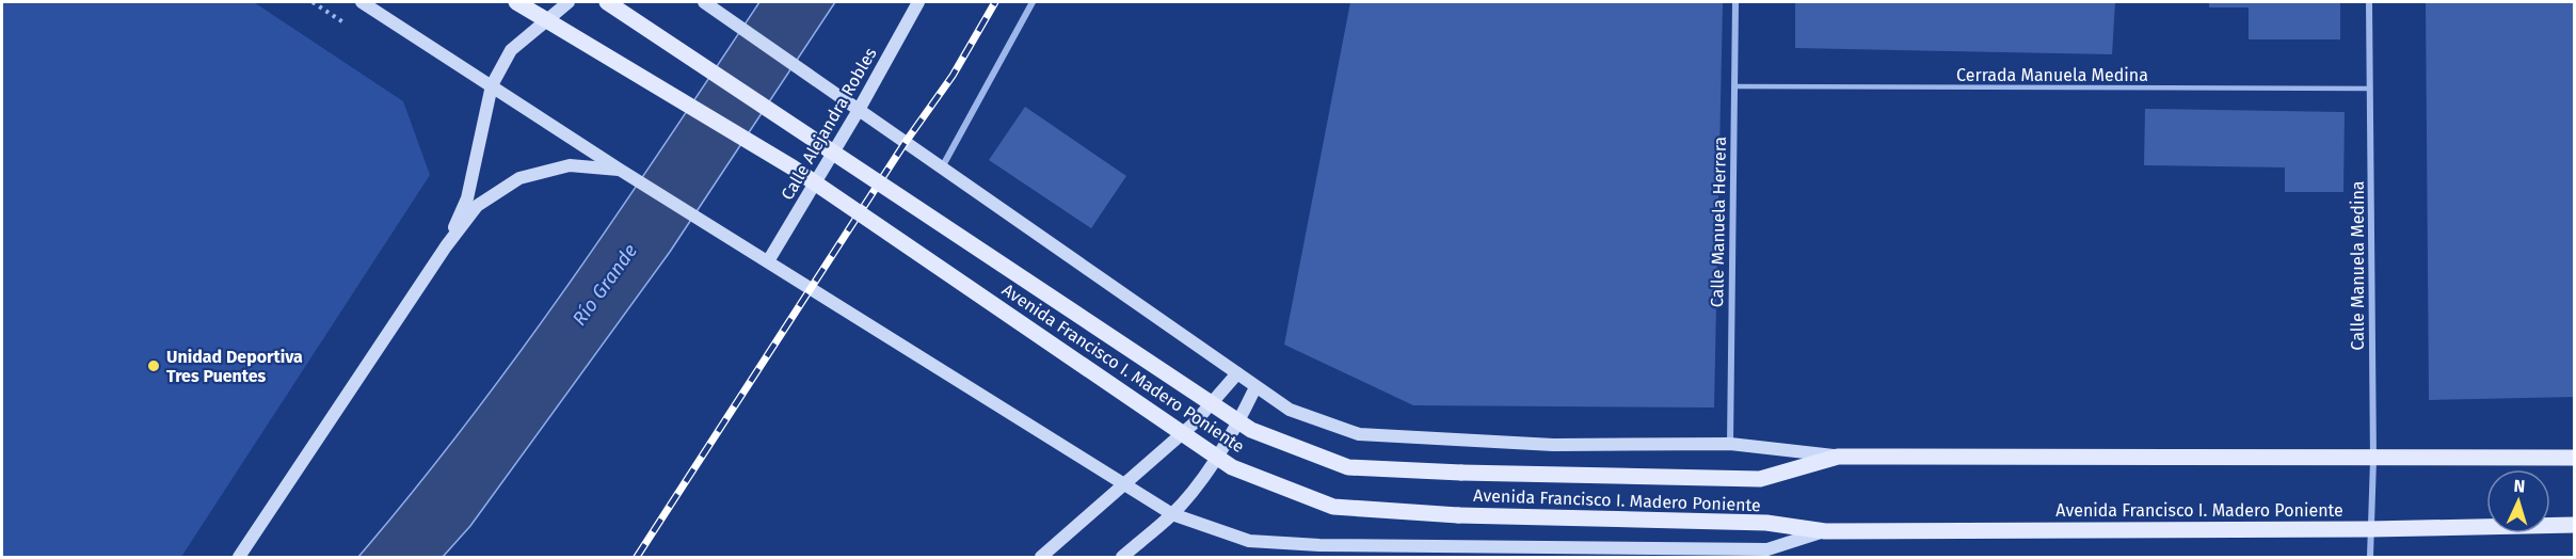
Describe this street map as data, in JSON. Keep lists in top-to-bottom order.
{
  "streets": {
    "main road": ["Calle Alejandra Robles", "Avenida Francisco I. Madero Poniente"],
    "street": ["Calle Manuela Herrera", "Calle Manuela Medina"],
    "lane": ["Cerrada Manuela Medina"]
  },
  "crossings": [
    ["Cerrada Manuela Medina", "Calle Manuela Herrera"],
    ["Cerrada Manuela Medina", "Calle Manuela Medina"],
    ["Calle Alejandra Robles", "Avenida Francisco I. Madero Poniente"],
    ["Calle Manuela Herrera", "Avenida Francisco I. Madero Poniente"],
    ["Calle Manuela Medina", "Avenida Francisco I. Madero Poniente"]
  ],
  "water": ["Río Grande"],
  "places": ["Unidad Deportiva Tres Puentes"],
  "north": "top"
}
